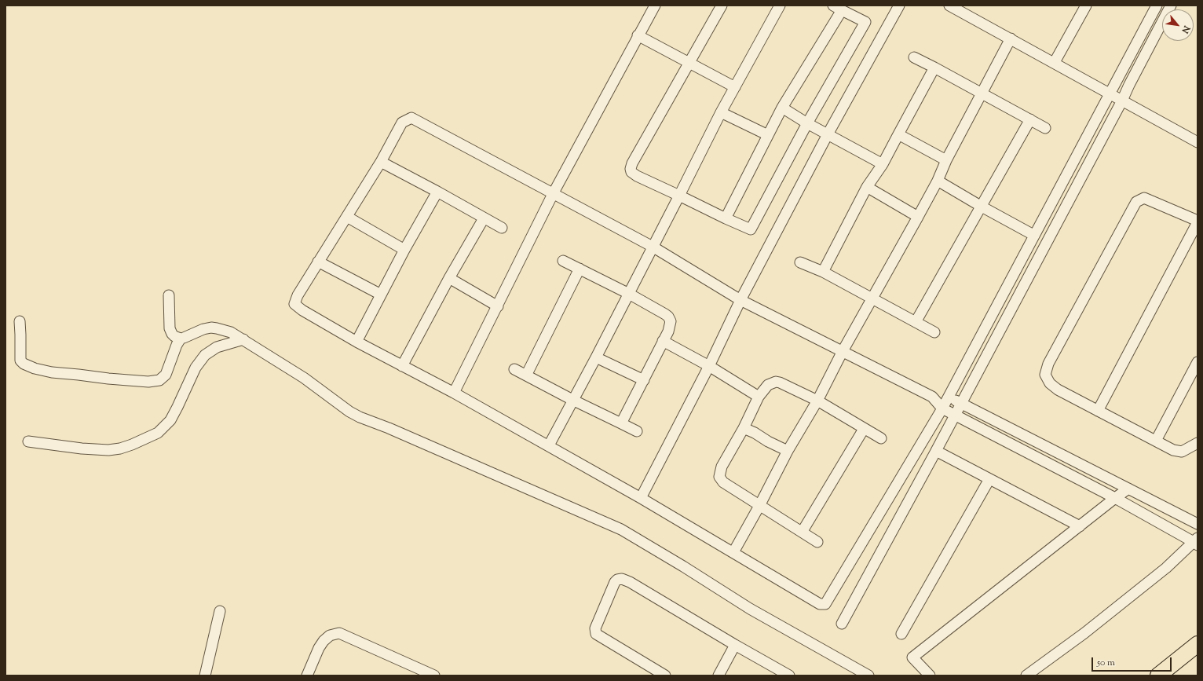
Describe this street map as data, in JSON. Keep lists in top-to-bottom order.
{
  "scale_bar": "50 m",
  "north": "bottom right"
}
